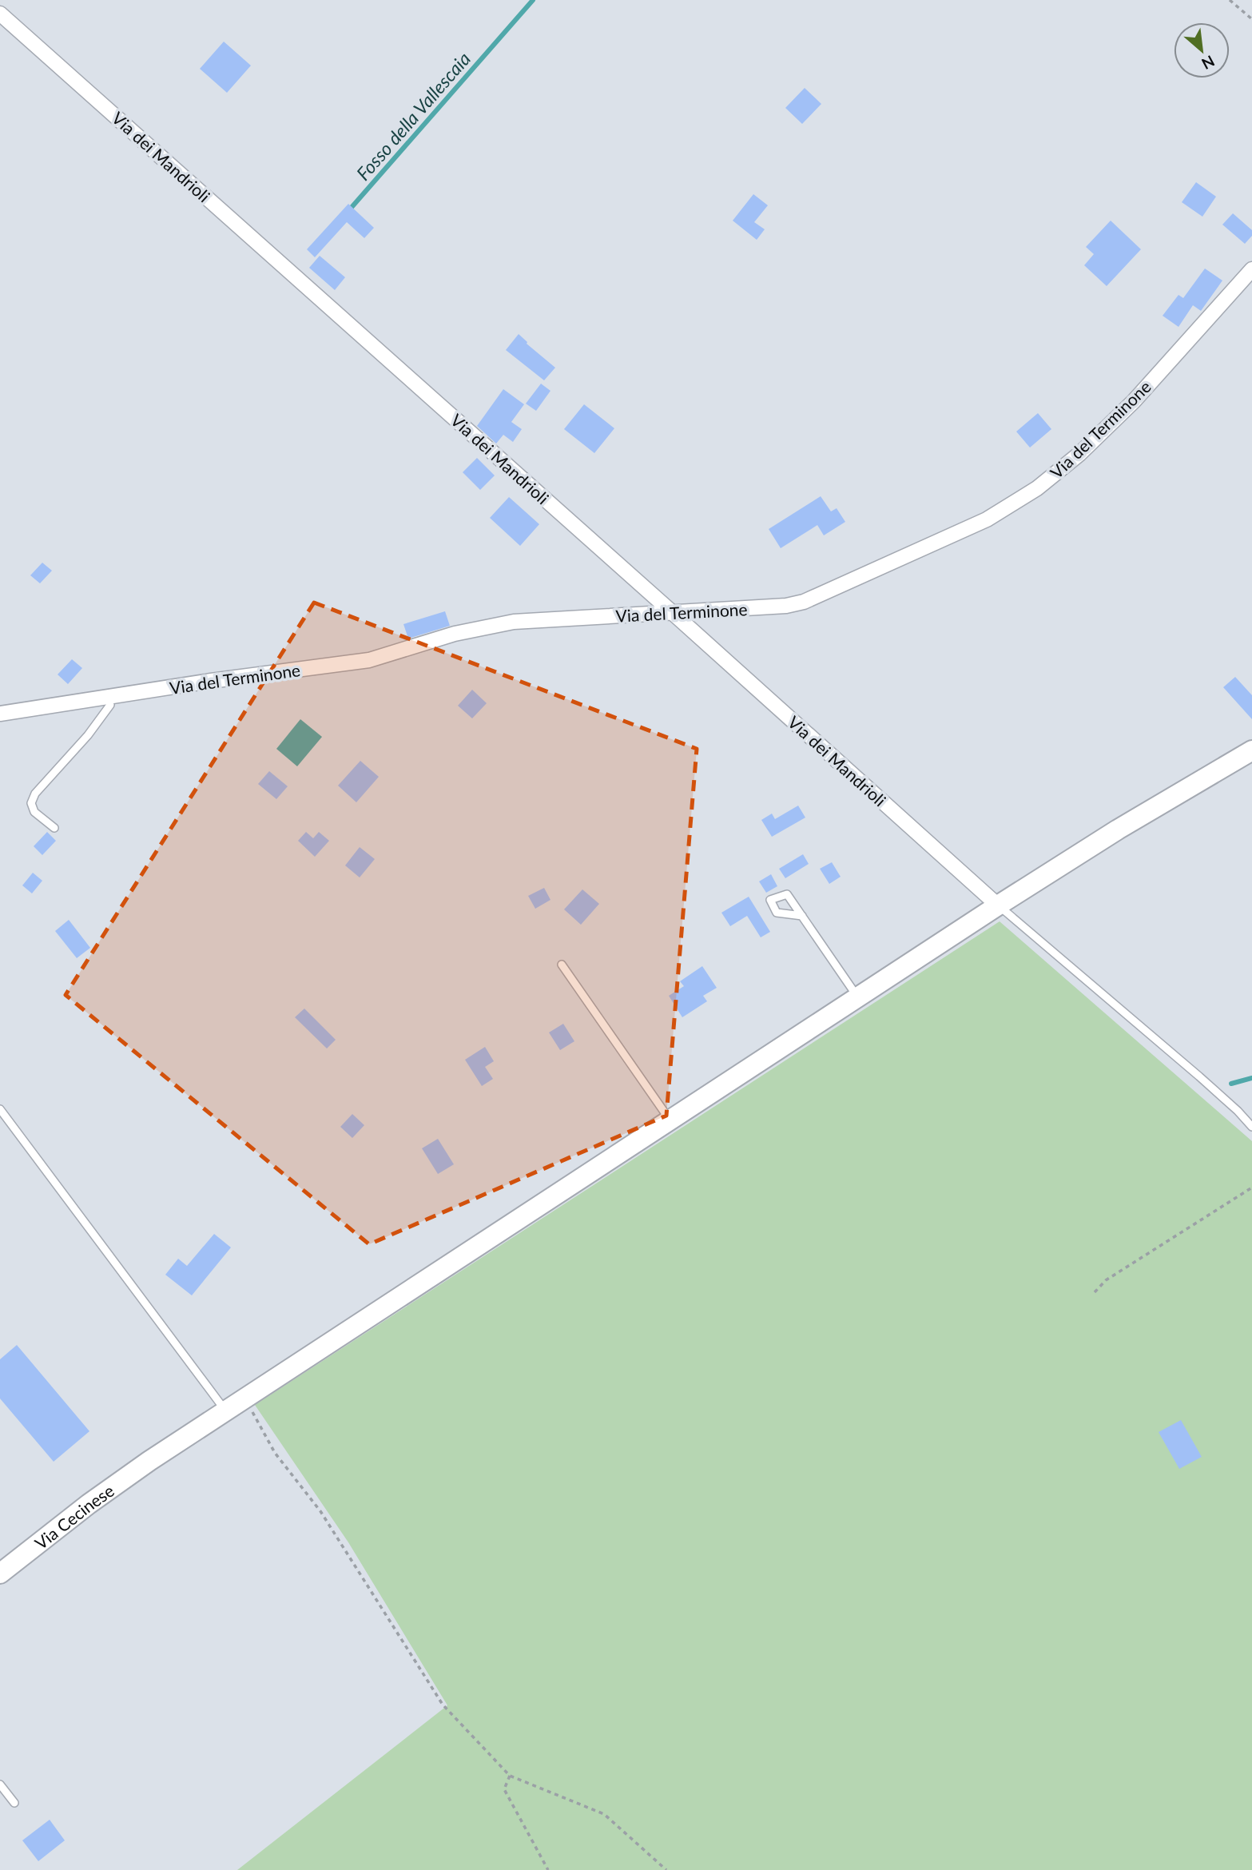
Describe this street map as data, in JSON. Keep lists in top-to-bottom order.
{
  "streets": {
    "main road": ["Via Cecinese"],
    "street": ["Via dei Mandrioli", "Via del Terminone"]
  },
  "crossings": [
    ["Via dei Mandrioli", "Via del Terminone"],
    ["Via dei Mandrioli", "Via Cecinese"]
  ],
  "water": ["Fosso della Vallescaia"],
  "north": "bottom right"
}
